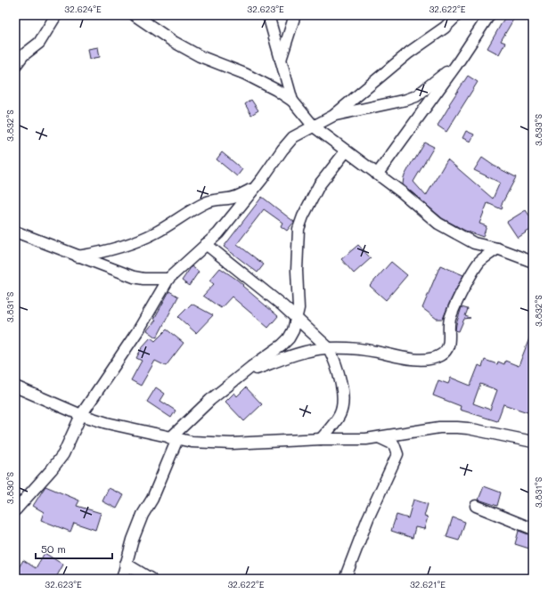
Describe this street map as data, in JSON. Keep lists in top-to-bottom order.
{
  "scale_bar": "50 m",
  "coordinates": [
    "32.624°E",
    "32.623°E",
    "32.622°E",
    "3.832°S",
    "3.833°S",
    "3.831°S",
    "3.830°S",
    "32.621°E"
  ]
}
